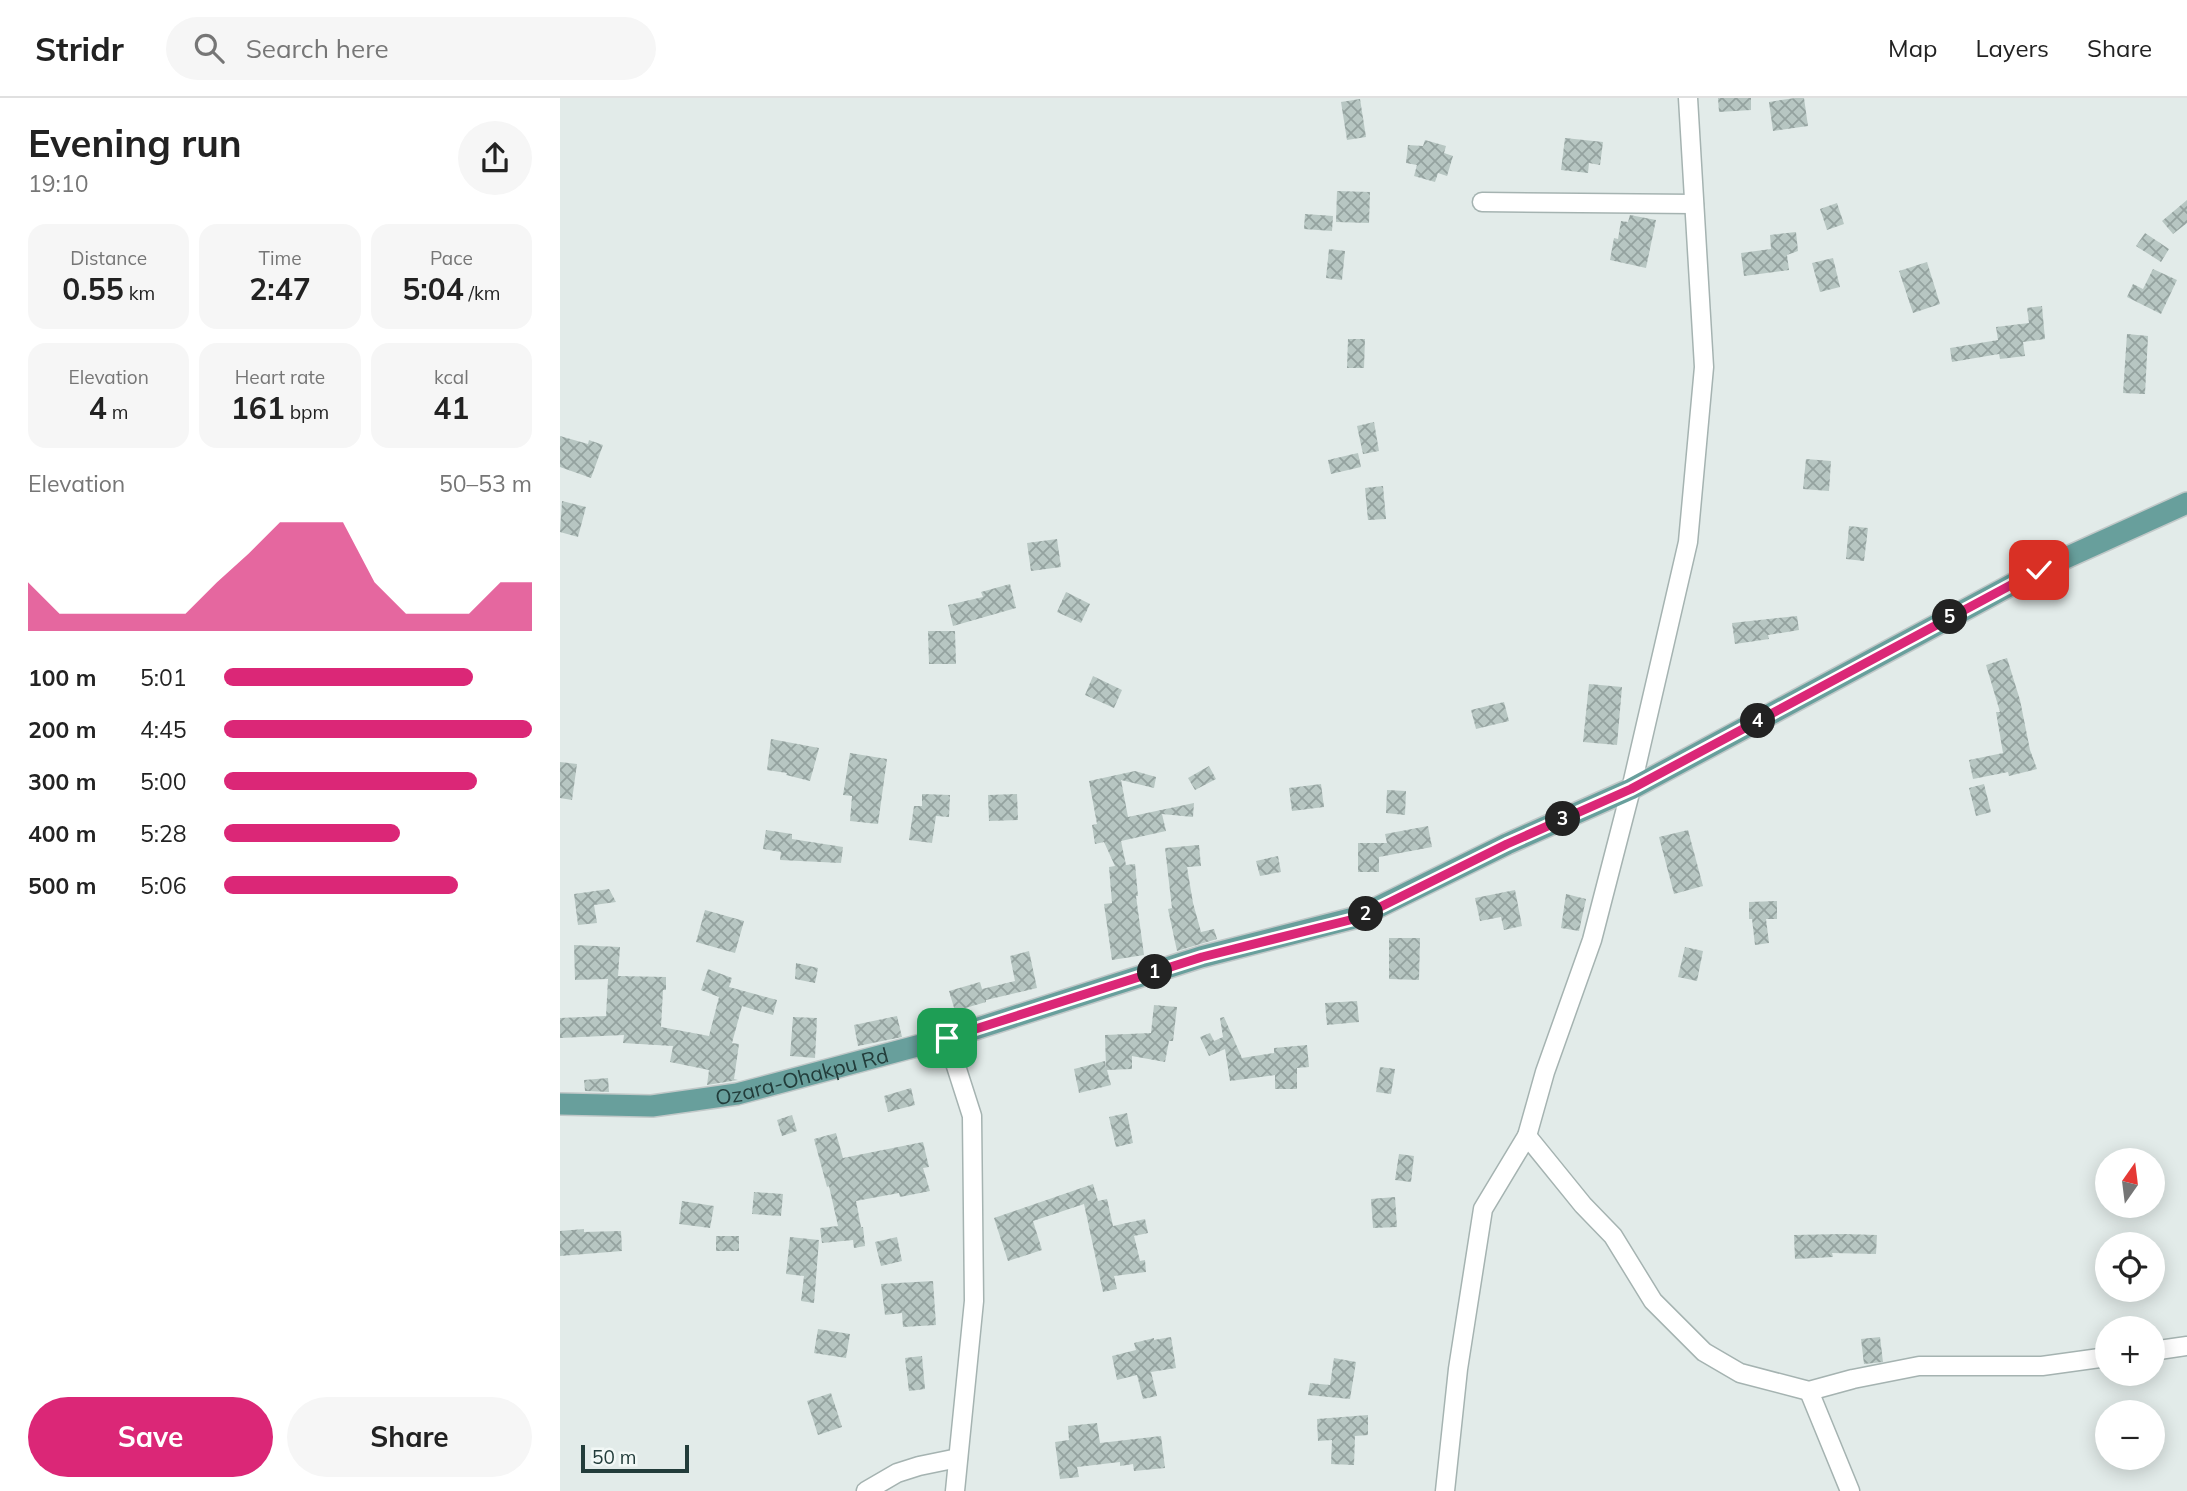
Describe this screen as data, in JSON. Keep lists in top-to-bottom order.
{
  "streets": {
    "main road": ["Ozara-Ohakpu Rd"]
  },
  "scale_bar": "50 m",
  "north": "top",
  "page": {
    "header": "Stridr",
    "search": "Search here",
    "nav": ["Map", "Layers", "Share"],
    "heading": ["Evening run", "19:10"],
    "stats": [
      ["Distance", "0.55 km"],
      ["Time", "2:47"],
      ["Pace", "5:04 /km"],
      ["Elevation", "4 m"],
      ["Heart rate", "161 bpm"],
      ["kcal", "41"]
    ],
    "chart": ["Elevation", "50–53 m"],
    "pins": [
      "5",
      "4",
      "3",
      "2",
      "1"
    ],
    "list": [
      {
        "name": "100 m",
        "note": "5:01"
      },
      {
        "name": "200 m",
        "note": "4:45"
      },
      {
        "name": "300 m",
        "note": "5:00"
      },
      {
        "name": "400 m",
        "note": "5:28"
      },
      {
        "name": "500 m",
        "note": "5:06"
      }
    ],
    "map_buttons": ["+", "−"],
    "buttons": ["Save", "Share"],
    "scale": "50 m"
  }
}
